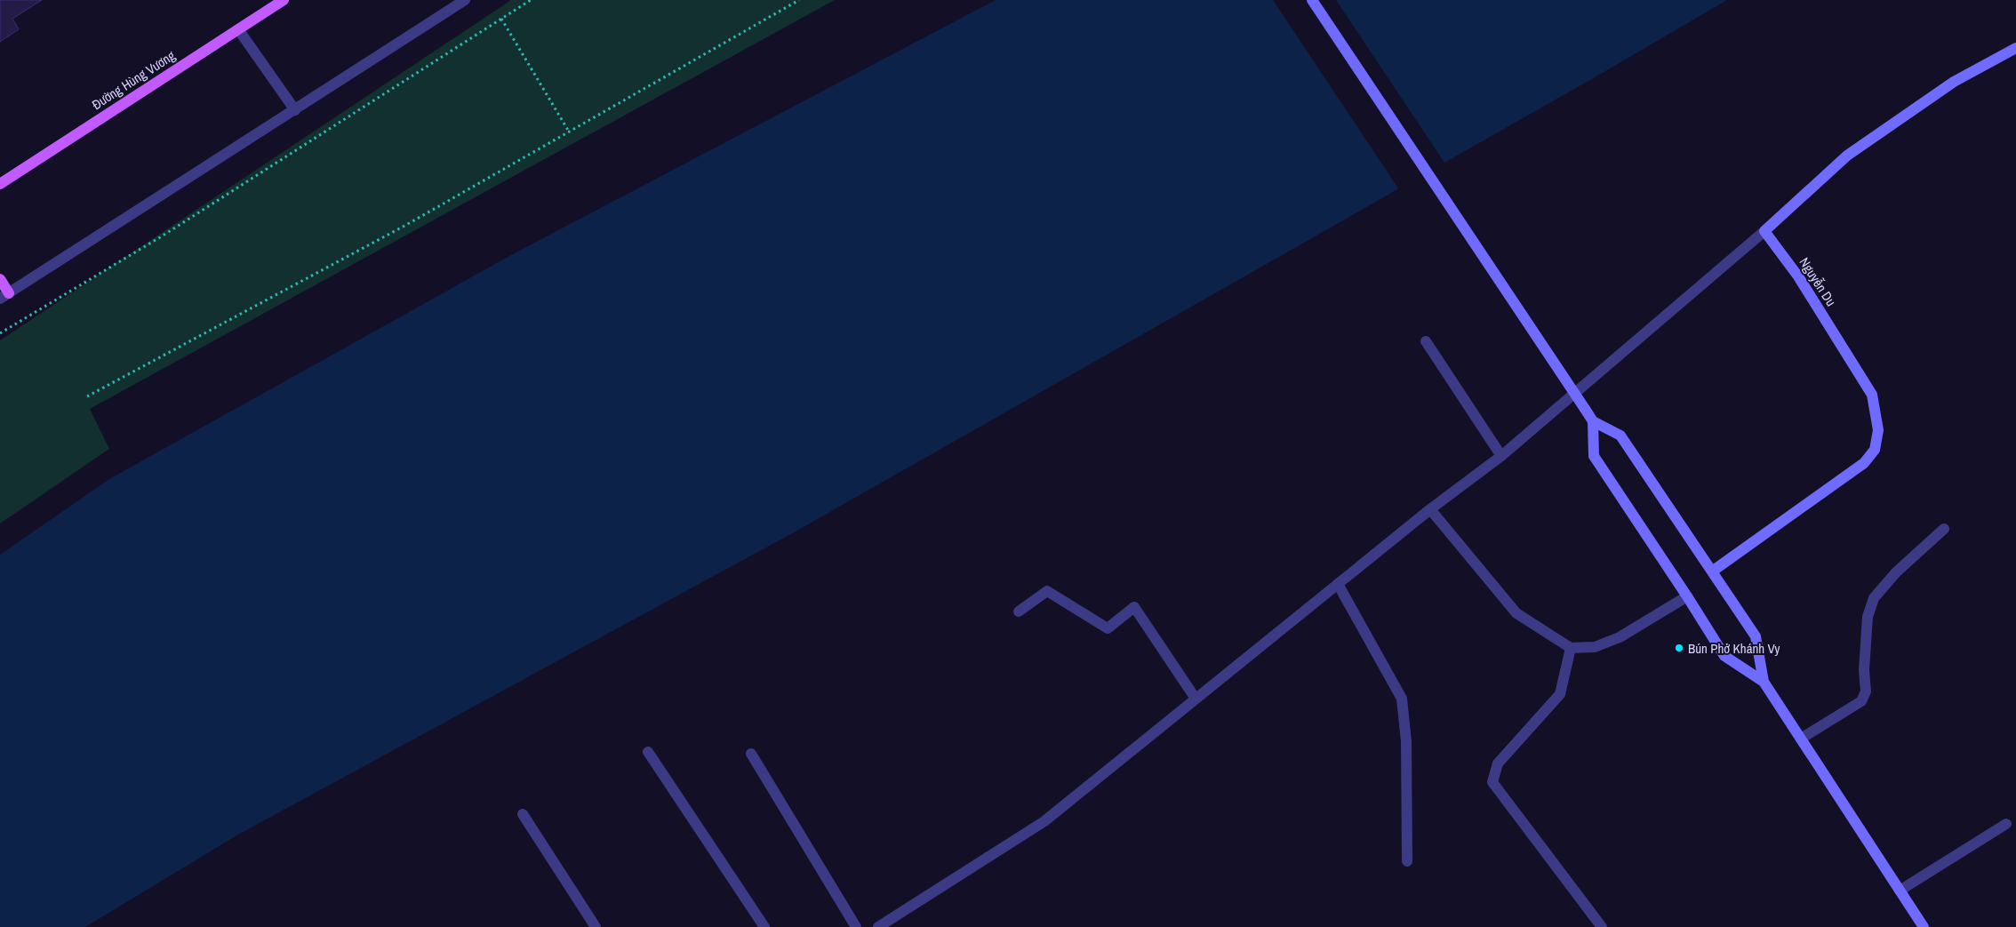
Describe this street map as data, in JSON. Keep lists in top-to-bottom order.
{
  "streets": {
    "main road": ["Đường Hùng Vương", "Nguyễn Du"]
  },
  "places": ["Bún Phở Khánh Vy"]
}
